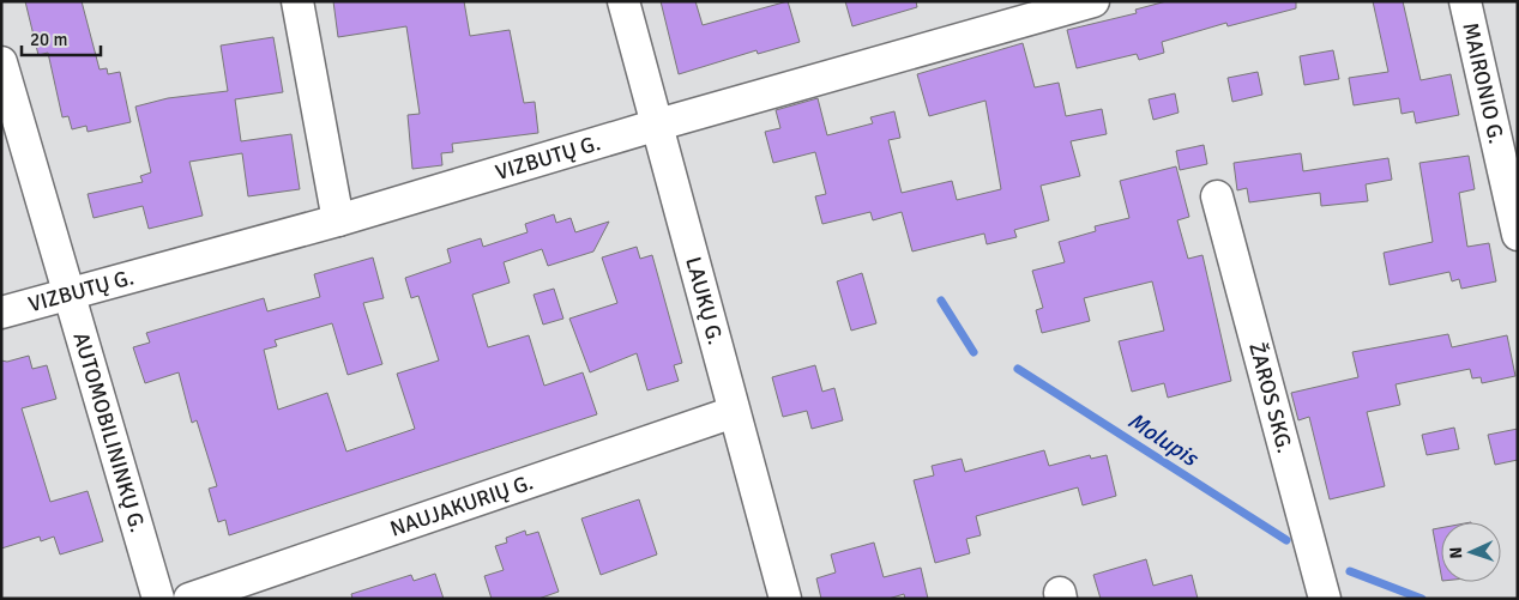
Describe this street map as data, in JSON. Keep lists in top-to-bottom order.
{
  "streets": {
    "street": [
      "MAIRONIO G.",
      "VIZBUTŲ G.",
      "LAUKŲ G.",
      "ŽAROS SKG.",
      "AUTOMOBILININKŲ G.",
      "NAUJAKURIŲ G."
    ]
  },
  "crossings": [
    ["VIZBUTŲ G.", "LAUKŲ G."],
    ["VIZBUTŲ G.", "AUTOMOBILININKŲ G."],
    ["LAUKŲ G.", "NAUJAKURIŲ G."]
  ],
  "water": ["Molupis"],
  "scale_bar": "20 m",
  "north": "left"
}
